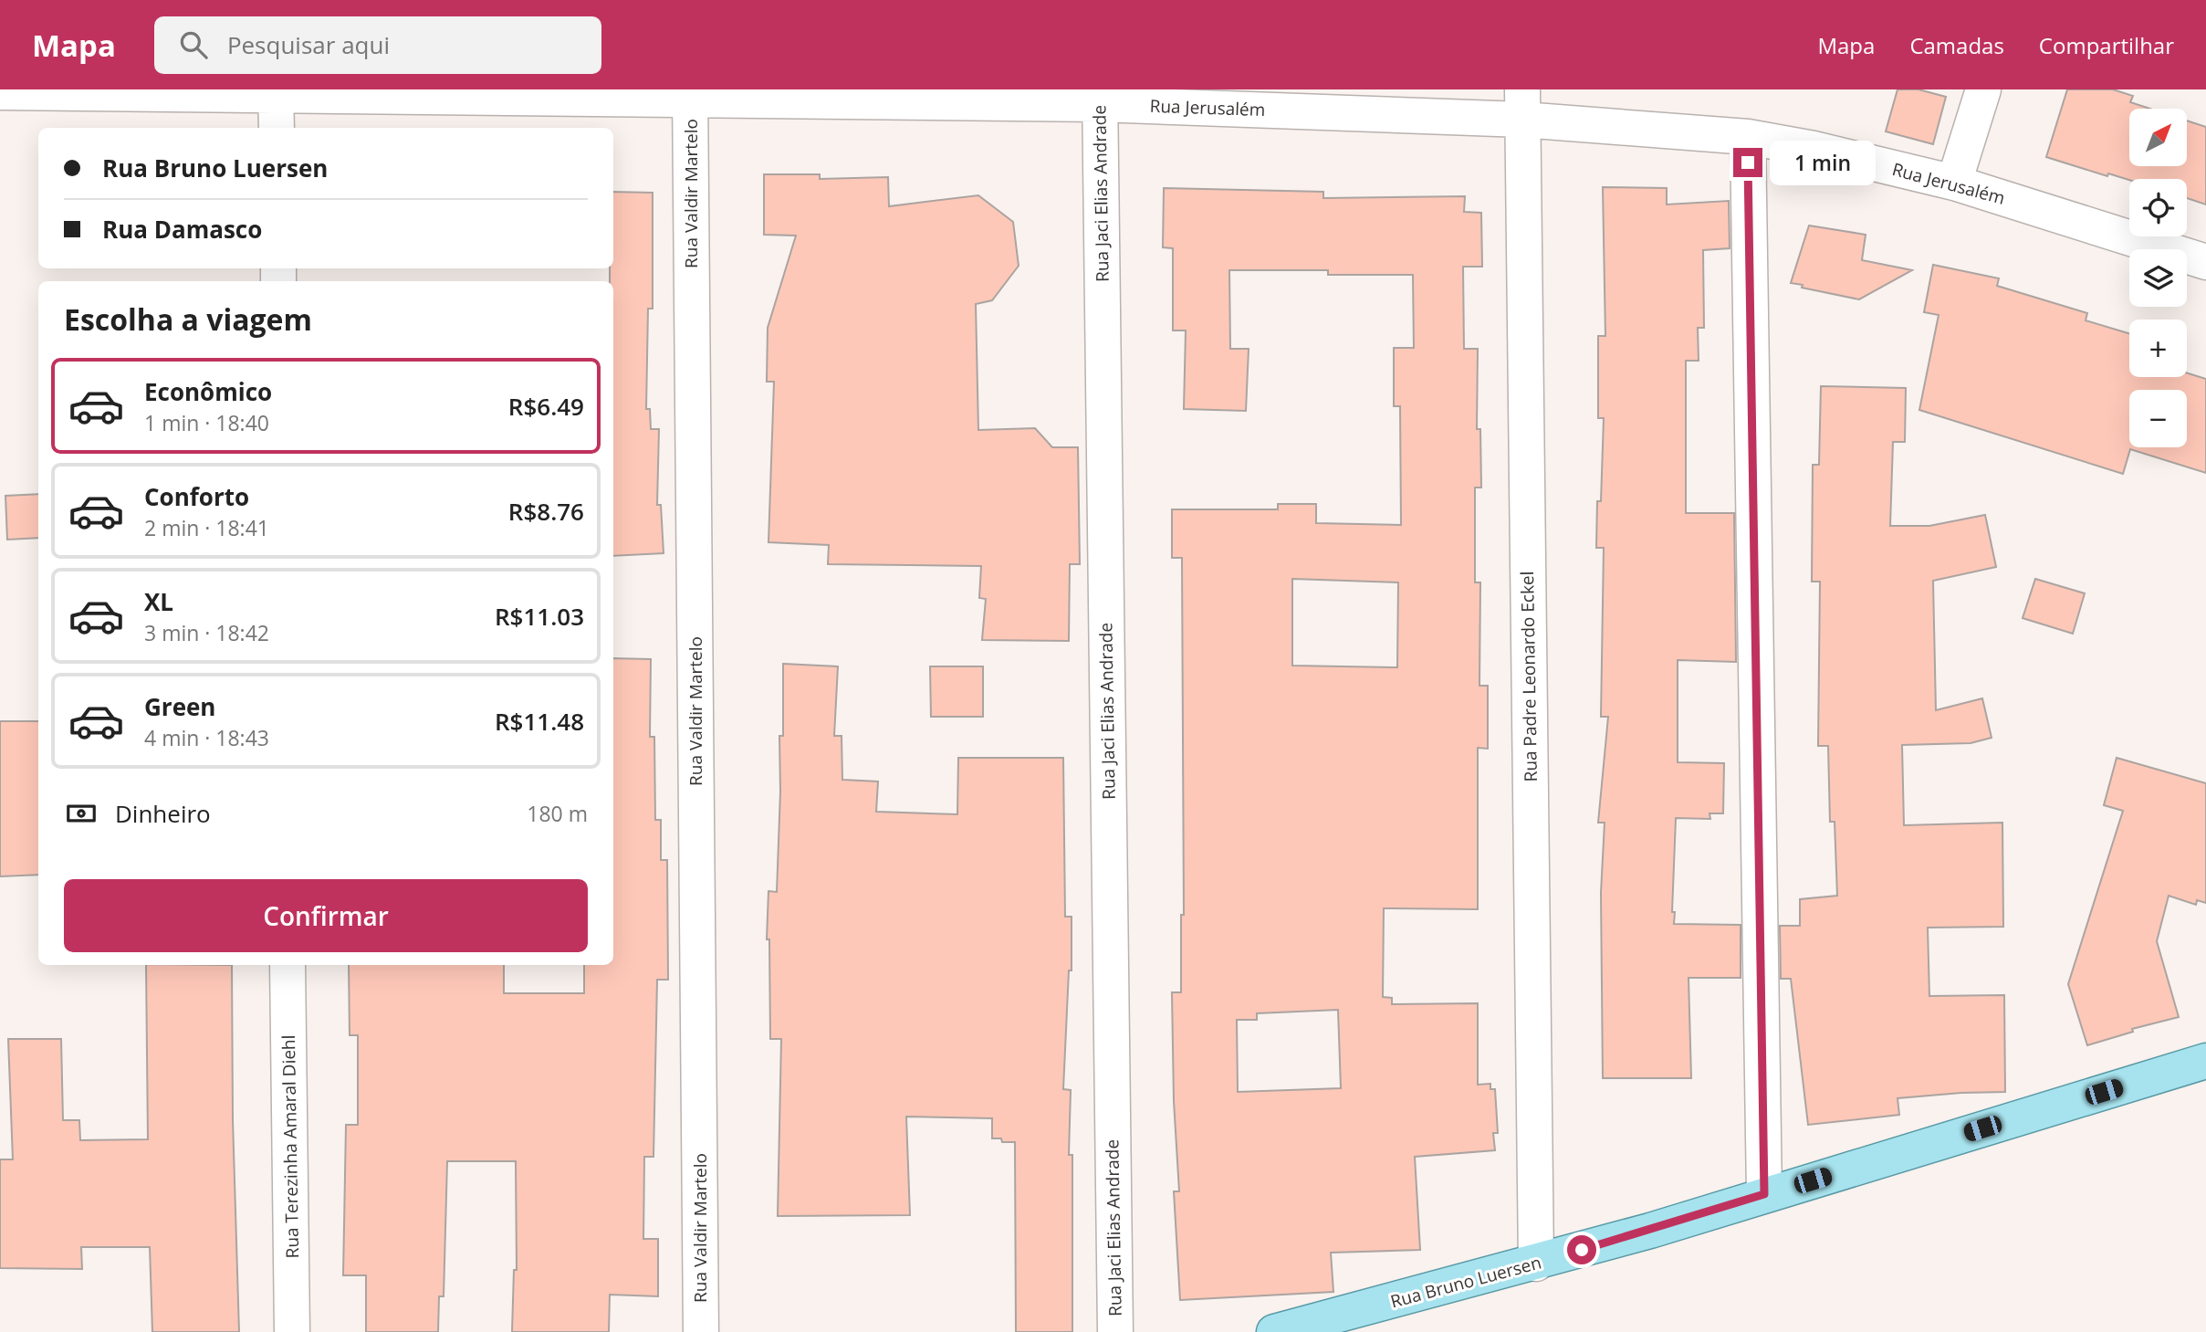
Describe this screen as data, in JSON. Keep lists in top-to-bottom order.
{
  "streets": {
    "main road": ["Rua Bruno Luersen"],
    "street": [
      "Rua Jerusalém",
      "Rua Valdir Martelo",
      "Rua Jaci Elias Andrade",
      "Rua Padre Leonardo Eckel",
      "Rua Terezinha Amaral Diehl"
    ]
  },
  "crossings": [
    ["Rua Jerusalém", "Rua Valdir Martelo"],
    ["Rua Jerusalém", "Rua Jaci Elias Andrade"],
    ["Rua Jerusalém", "Rua Padre Leonardo Eckel"],
    ["Rua Padre Leonardo Eckel", "Rua Bruno Luersen"]
  ],
  "north": "top right",
  "page": {
    "header": "Mapa",
    "search": "Pesquisar aqui",
    "nav": ["Mapa", "Camadas", "Compartilhar"],
    "map_buttons": ["+", "−"],
    "banner": ["Rua Bruno Luersen", "Rua Damasco"],
    "bubble": "1 min",
    "heading": "Escolha a viagem",
    "list": [
      {
        "name": "Econômico",
        "note": "1 min · 18:40",
        "value": "R$6.49"
      },
      {
        "name": "Conforto",
        "note": "2 min · 18:41",
        "value": "R$8.76"
      },
      {
        "name": "XL",
        "note": "3 min · 18:42",
        "value": "R$11.03"
      },
      {
        "name": "Green",
        "note": "4 min · 18:43",
        "value": "R$11.48"
      }
    ],
    "pay": ["Dinheiro", "180 m"],
    "buttons": "Confirmar"
  }
}
